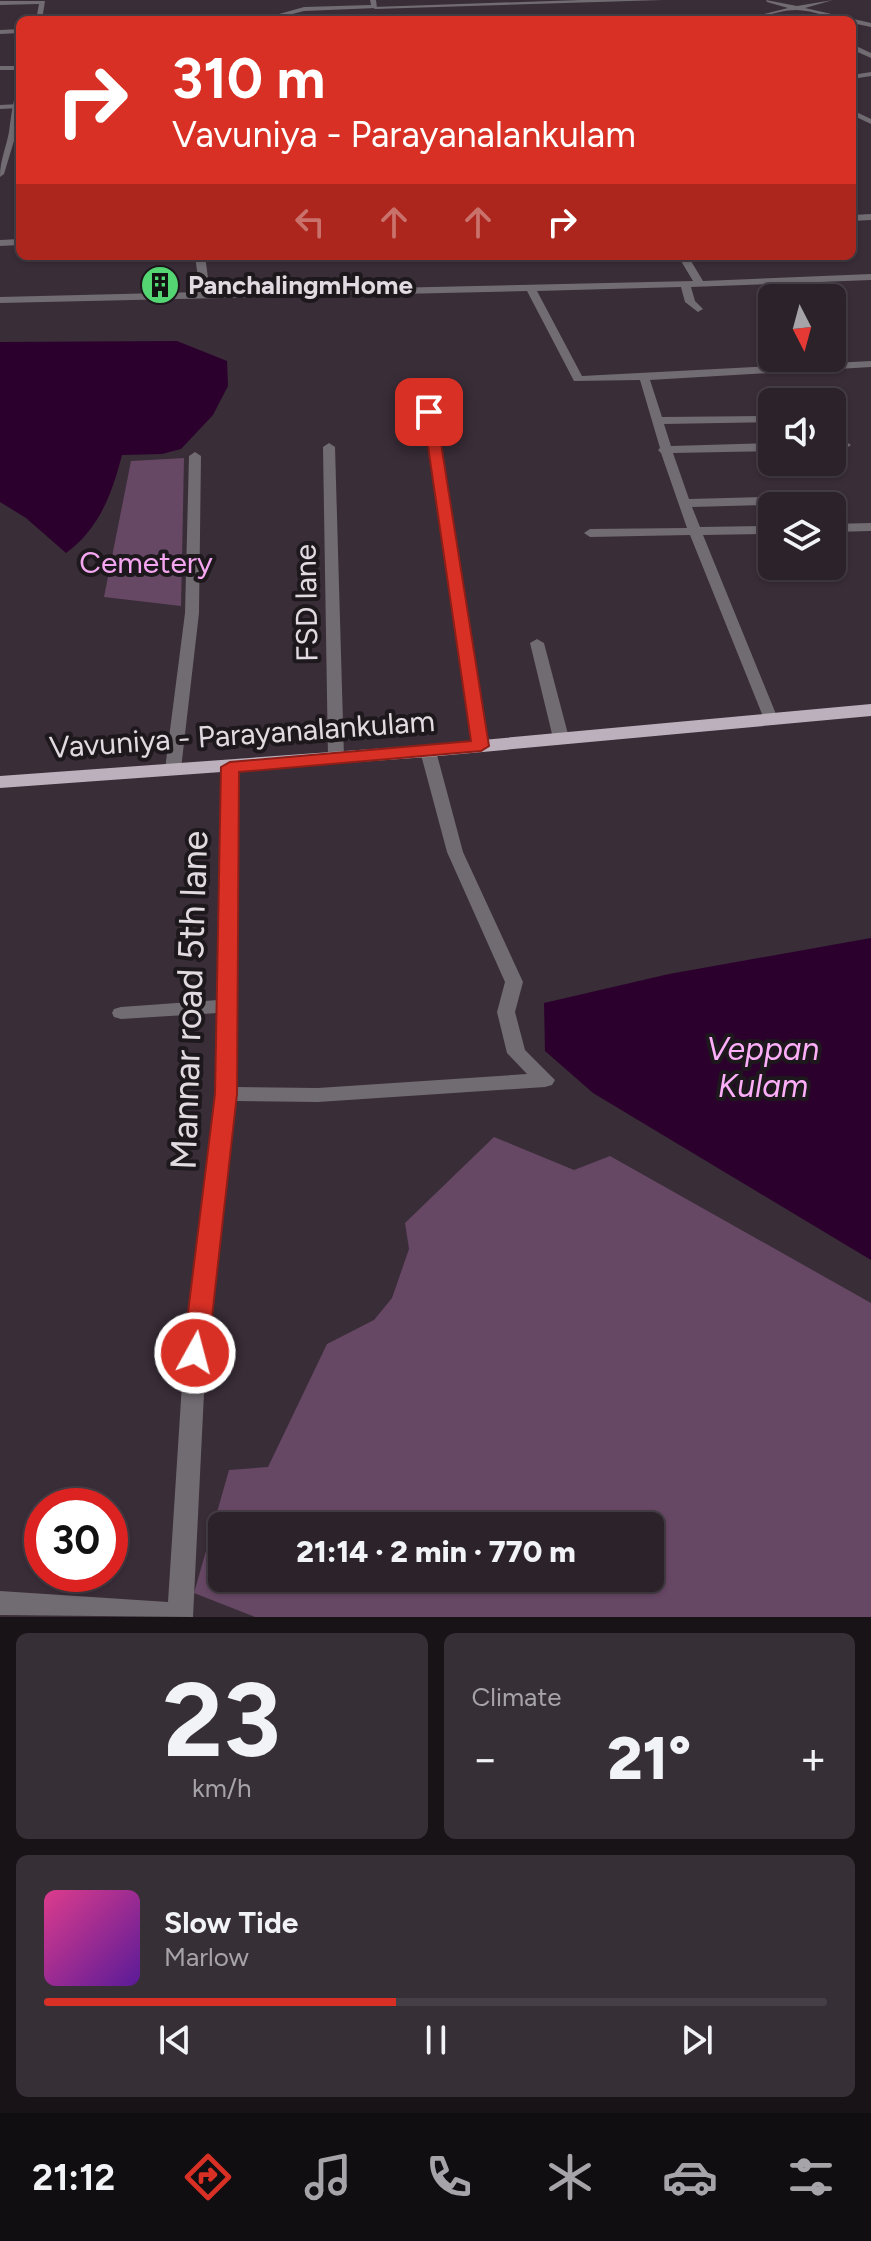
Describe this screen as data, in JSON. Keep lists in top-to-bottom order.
{
  "streets": {
    "highway": ["Vavuniya - Parayanalankulam"],
    "street": ["FSD lane", "Mannar road 5th lane"]
  },
  "crossings": [
    ["FSD lane", "Vavuniya - Parayanalankulam"],
    ["Vavuniya - Parayanalankulam", "Mannar road 5th lane"]
  ],
  "water": ["Veppan Kulam"],
  "parks": ["Cemetery"],
  "places": {
    "building": ["PanchalingmHome"]
  },
  "north": "bottom",
  "page": {
    "turn": ["310 m", "Vavuniya - Parayanalankulam"],
    "limit": "30",
    "trip": "21:14 · 2 min · 770 m",
    "tile": [
      ["23", "km/h"],
      "Climate"
    ],
    "heat": ["−", "21°", "+"],
    "song": ["Slow Tide", "Marlow"],
    "tabs": "21:12"
  }
}
